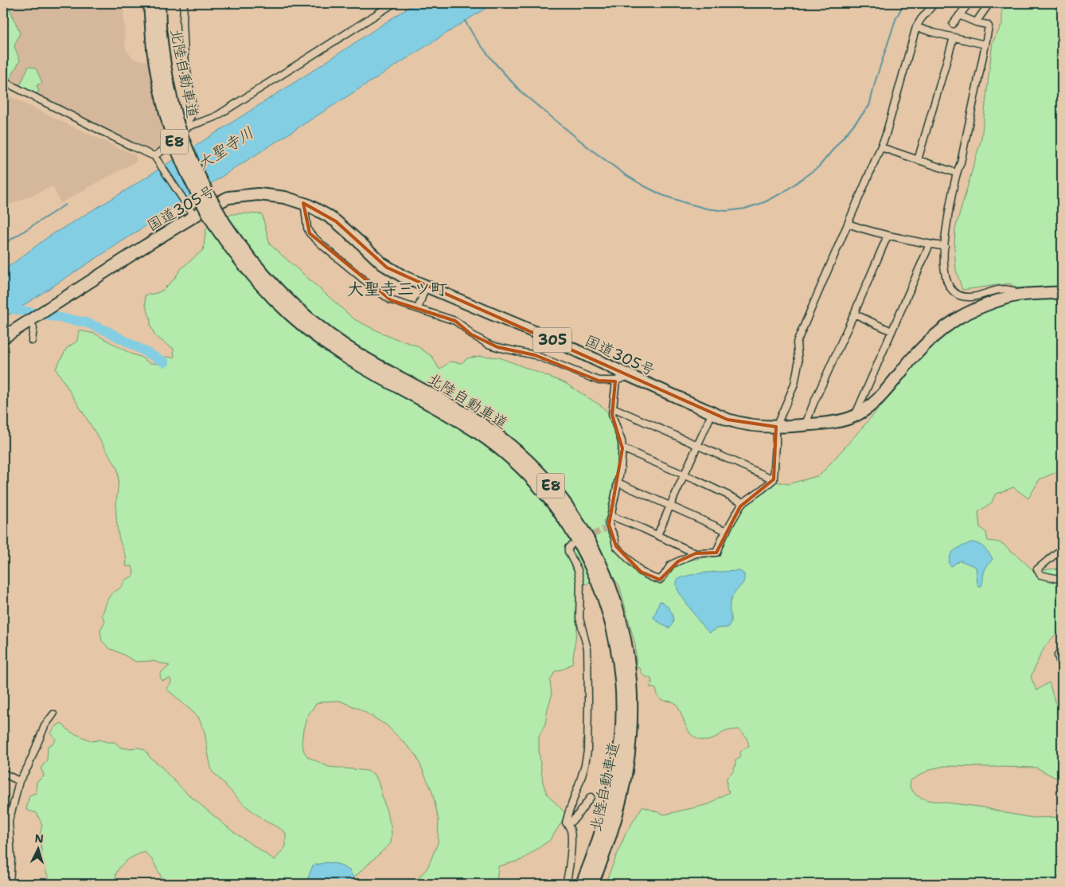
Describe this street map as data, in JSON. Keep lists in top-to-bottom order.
{
  "streets": {
    "highway": [
      "北陸自動車道",
      "E8",
      "国道305号",
      "305"
    ]
  },
  "districts": ["大聖寺三ツ町"],
  "water": ["大聖寺川"],
  "north": "top"
}
